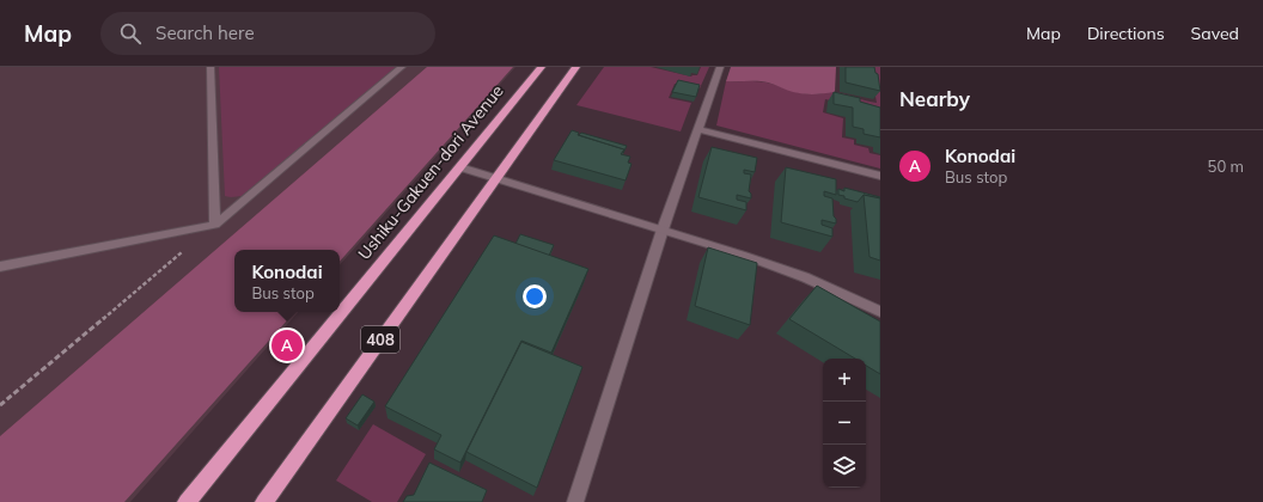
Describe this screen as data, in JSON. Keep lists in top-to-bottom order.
{
  "streets": {
    "highway": ["Ushiku-Gakuen-dori Avenue", "408"]
  },
  "page": {
    "header": "Map",
    "search": "Search here",
    "nav": ["Map", "Directions", "Saved"],
    "heading": "Nearby",
    "list": [
      {
        "mark": "A",
        "name": "Konodai",
        "note": "Bus stop",
        "value": "50 m"
      }
    ],
    "popup": ["Konodai", "Bus stop"],
    "pins": "A",
    "map_buttons": ["+", "−"]
  }
}
